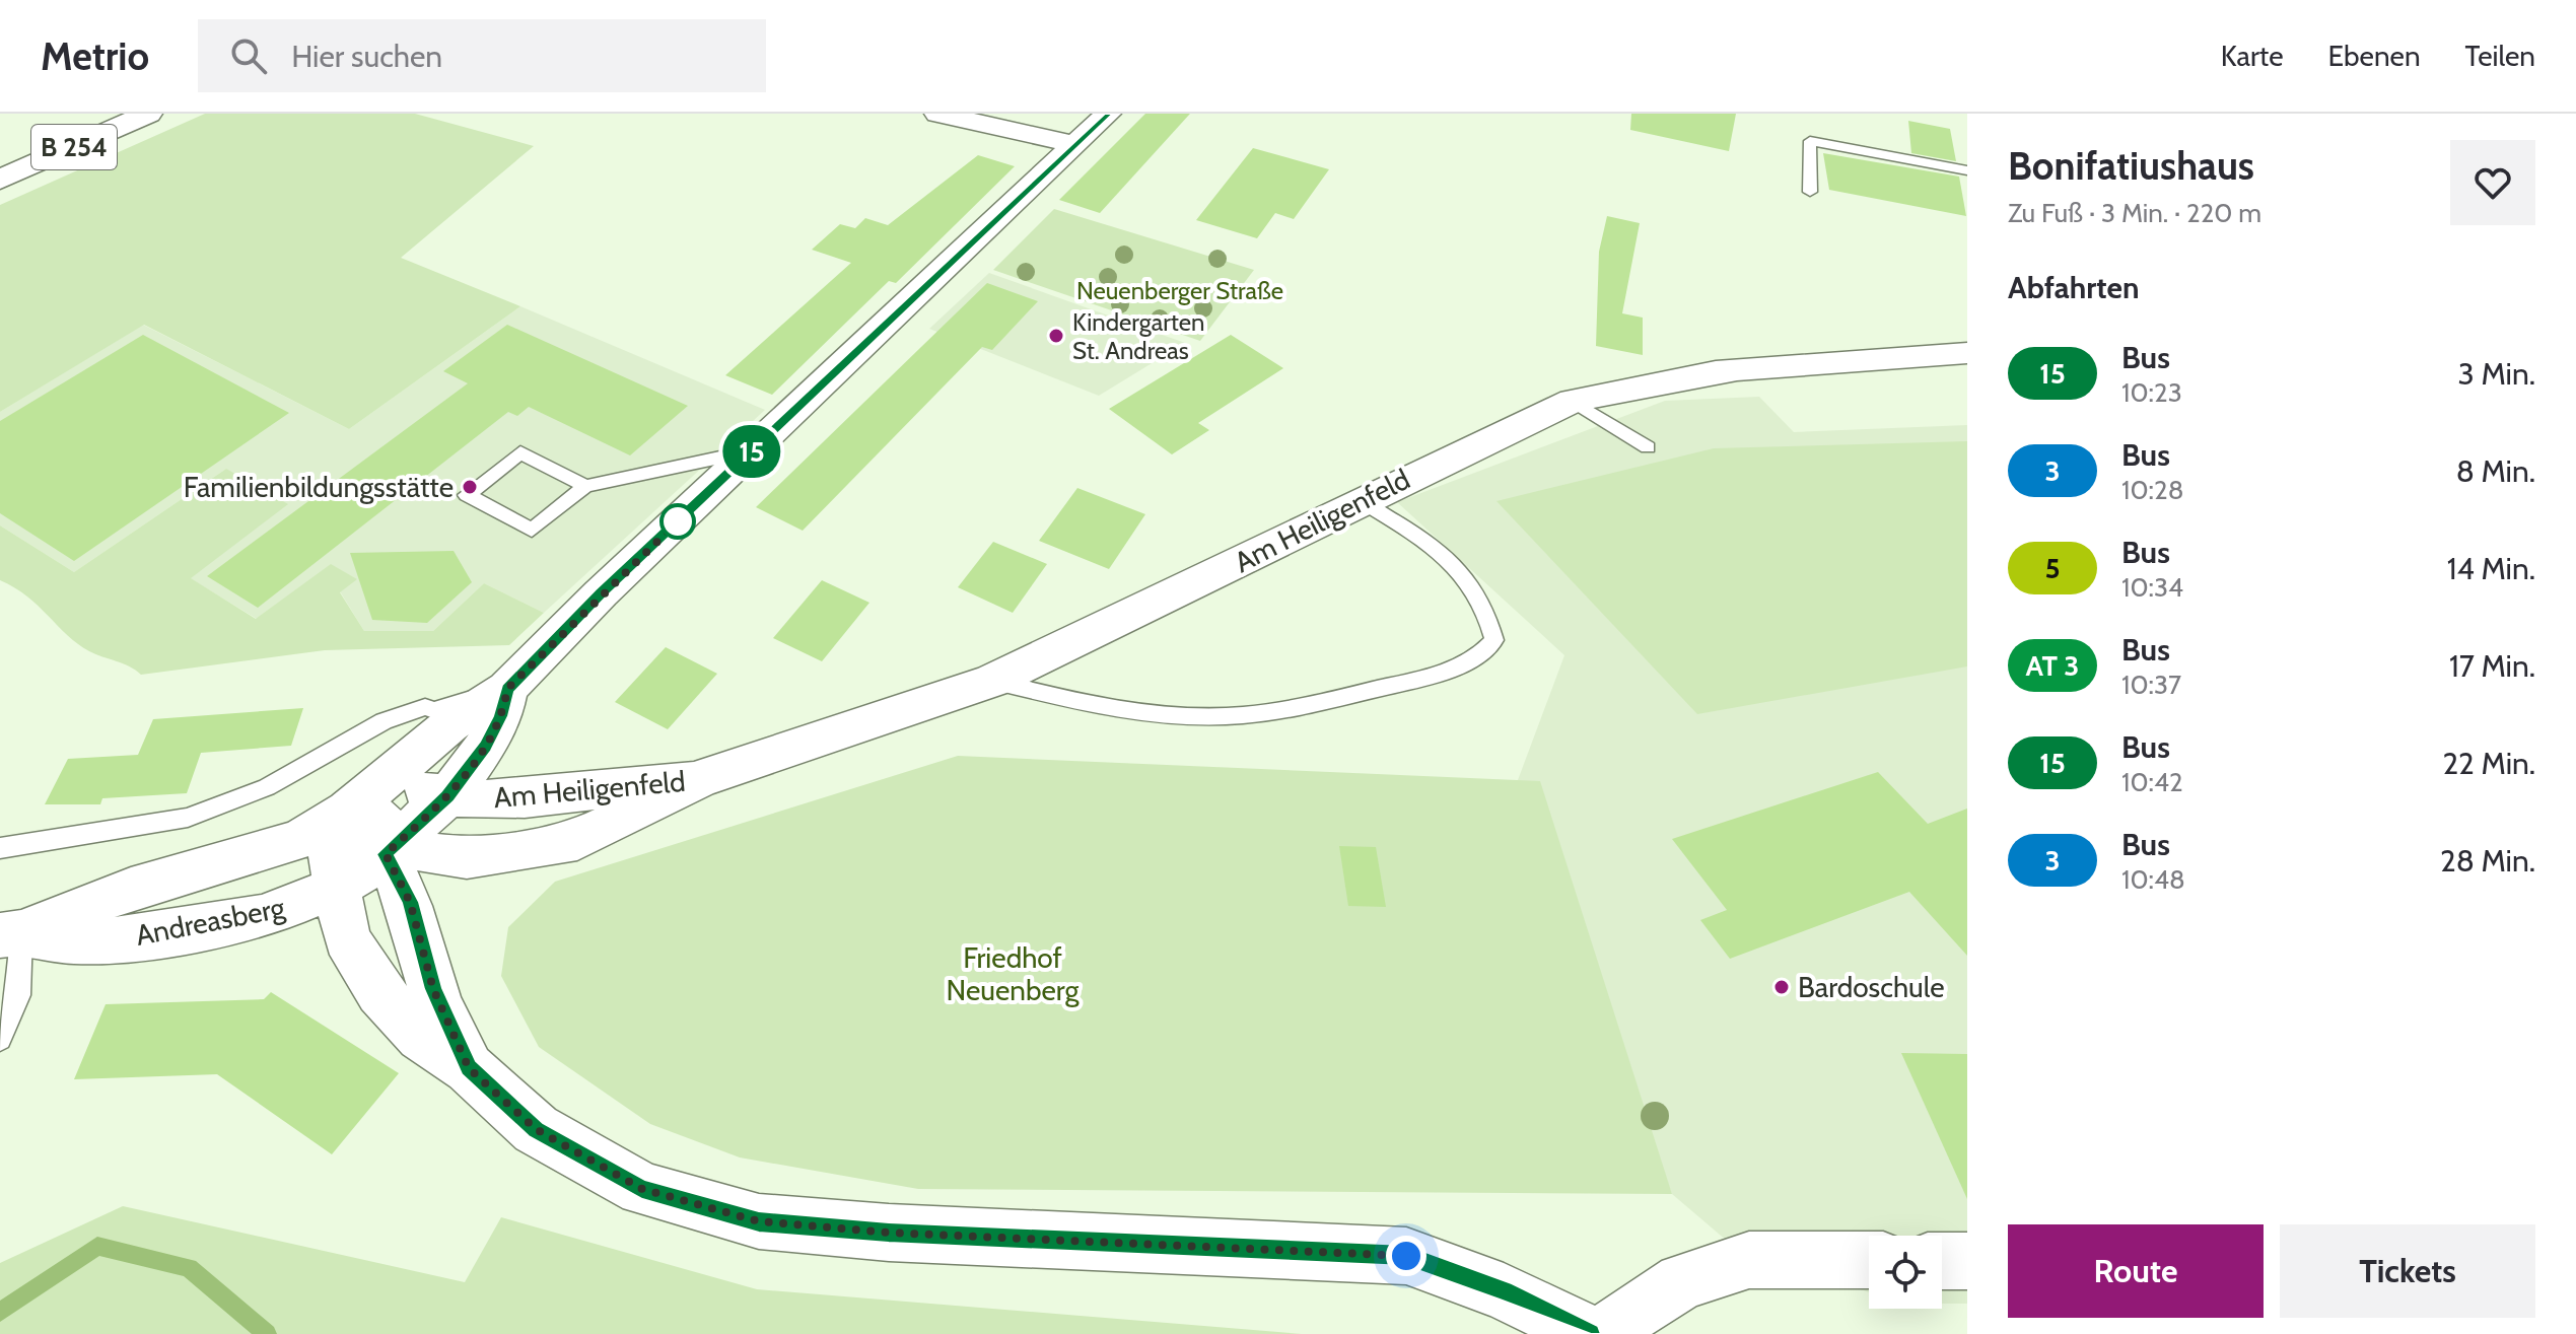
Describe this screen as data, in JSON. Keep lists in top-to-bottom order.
{
  "streets": {
    "main road": ["B 254"],
    "street": ["Am Heiligenfeld", "Andreasberg"]
  },
  "crossings": [
    ["Am Heiligenfeld", "Andreasberg"]
  ],
  "parks": ["Neuenberger Straße", "Friedhof Neuenberg"],
  "places": ["Kindergarten St. Andreas", "Familienbildungsstätte", "Bardoschule"],
  "lines": ["bus line 15"],
  "page": {
    "header": "Metrio",
    "search": "Hier suchen",
    "nav": ["Karte", "Ebenen", "Teilen"],
    "on_map": "15",
    "heading": [
      ["Bonifatiushaus", "Zu Fuß · 3 Min. · 220 m"],
      "Abfahrten"
    ],
    "list": [
      {
        "mark": "15",
        "name": "Bus",
        "note": "10:23",
        "value": "3 Min."
      },
      {
        "mark": "3",
        "name": "Bus",
        "note": "10:28",
        "value": "8 Min."
      },
      {
        "mark": "5",
        "name": "Bus",
        "note": "10:34",
        "value": "14 Min."
      },
      {
        "mark": "AT 3",
        "name": "Bus",
        "note": "10:37",
        "value": "17 Min."
      },
      {
        "mark": "15",
        "name": "Bus",
        "note": "10:42",
        "value": "22 Min."
      },
      {
        "mark": "3",
        "name": "Bus",
        "note": "10:48",
        "value": "28 Min."
      }
    ],
    "buttons": ["Route", "Tickets"]
  }
}
